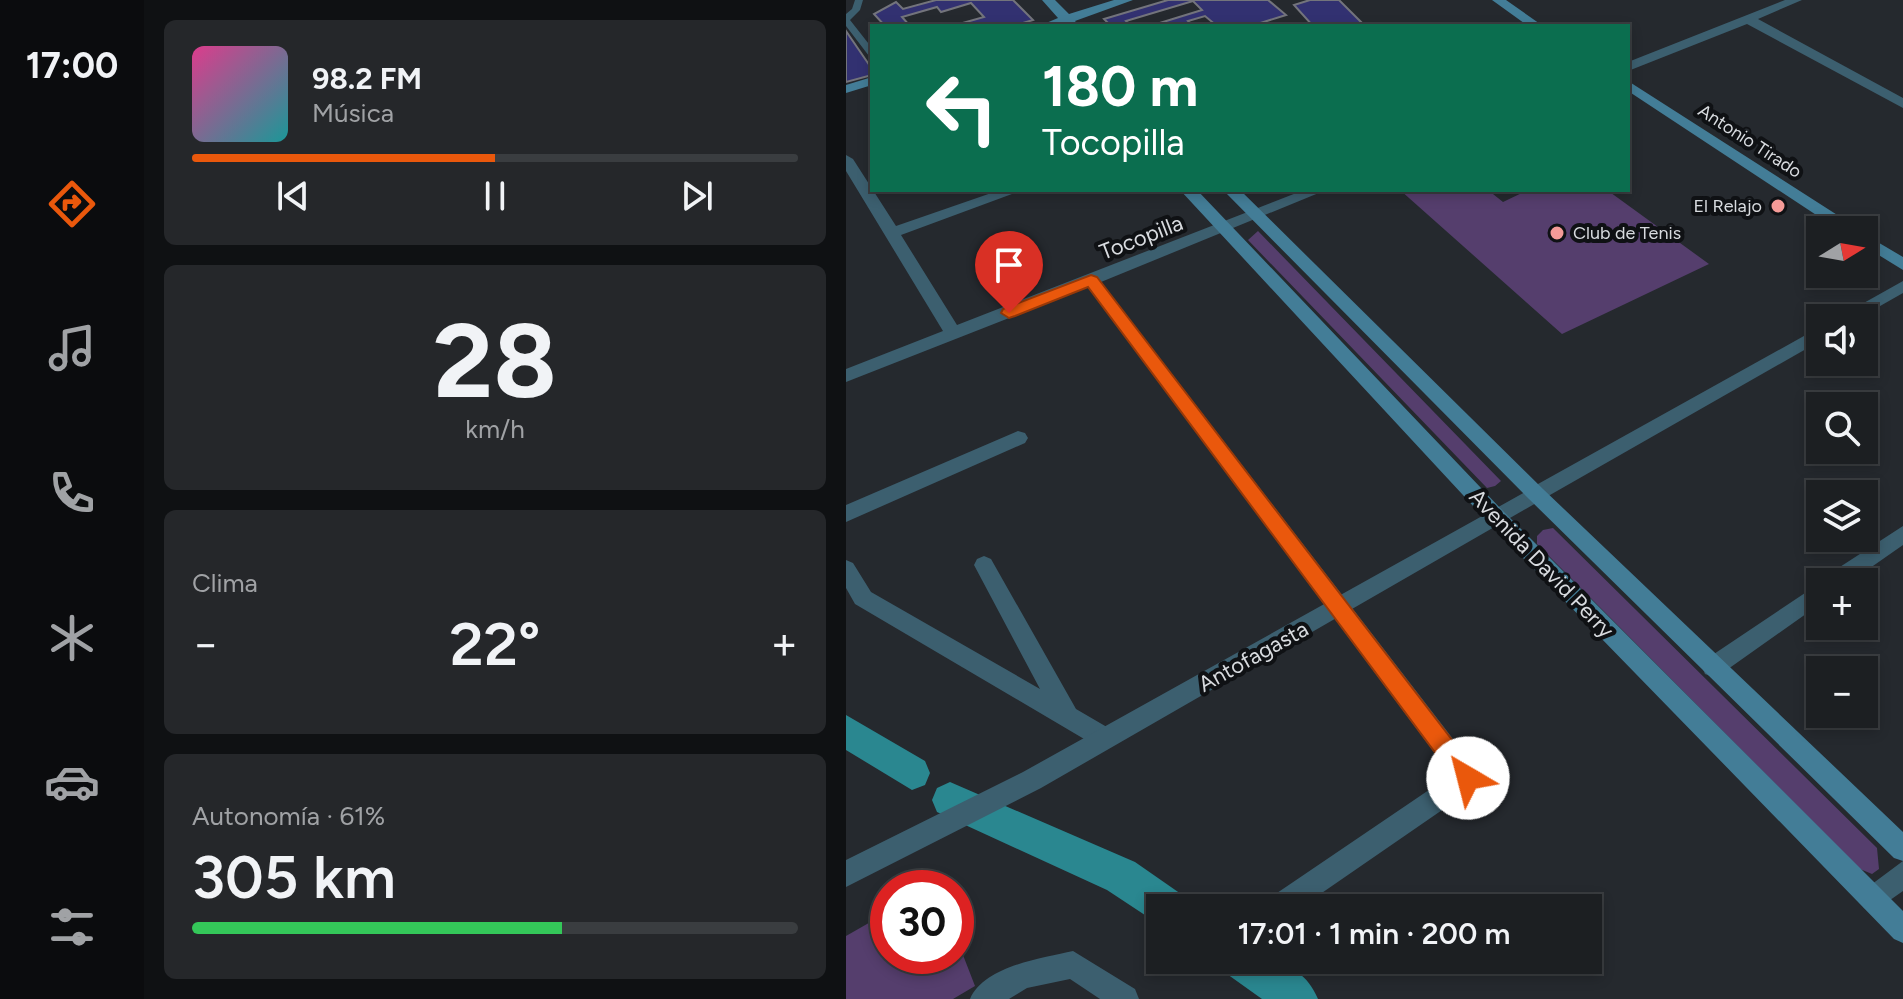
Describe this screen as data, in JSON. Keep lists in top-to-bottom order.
{
  "streets": {
    "main road": ["Antonio Tirado", "Avenida David Perry"],
    "street": ["Tocopilla", "Antofagasta"]
  },
  "crossings": [
    ["Tocopilla", "Avenida David Perry"],
    ["Avenida David Perry", "Antofagasta"]
  ],
  "places": ["El Relajo", "Club de Tenis"],
  "north": "right",
  "page": {
    "tabs": "17:00",
    "turn": ["180 m", "Tocopilla"],
    "song": ["98.2 FM", "Música"],
    "map_buttons": ["+", "−"],
    "tile": [
      ["28", "km/h"],
      "Clima",
      ["Autonomía · 61%", "305 km"]
    ],
    "heat": ["−", "22°", "+"],
    "limit": "30",
    "trip": "17:01 · 1 min · 200 m"
  }
}
